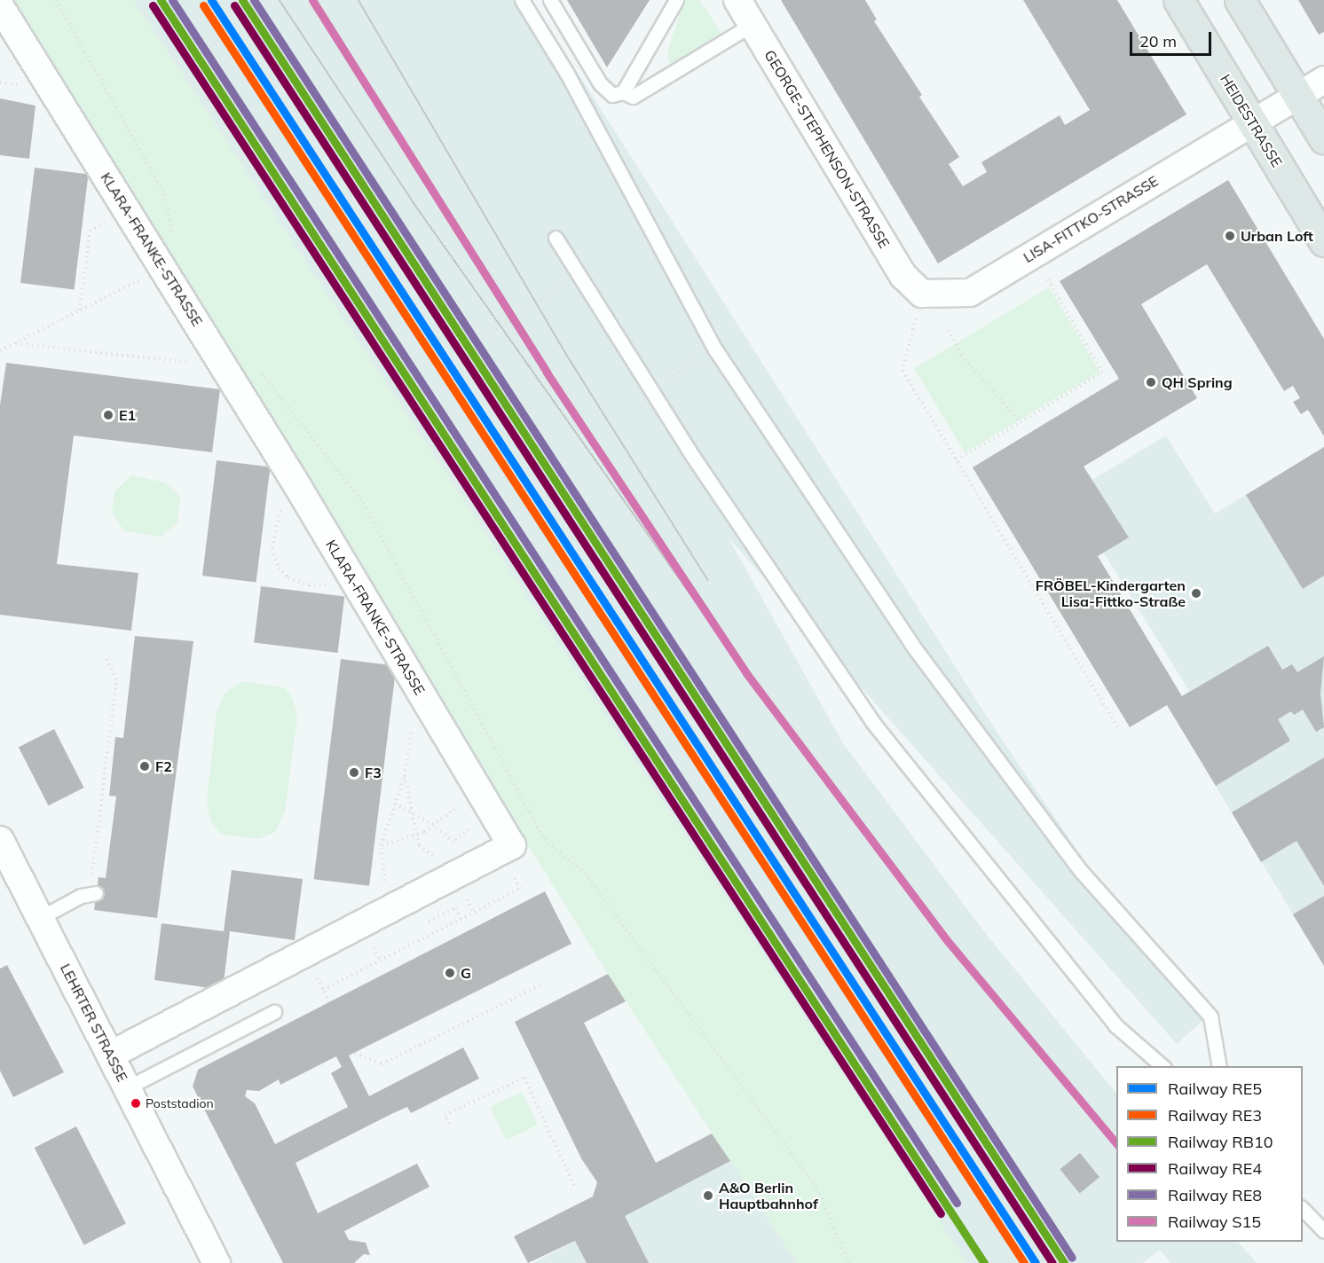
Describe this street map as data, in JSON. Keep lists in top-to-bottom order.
{
  "streets": {
    "main road": ["HEIDESTRASSE"],
    "street": [
      "GEORGE-STEPHENSON-STRASSE",
      "LISA-FITTKO-STRASSE",
      "KLARA-FRANKE-STRASSE",
      "LEHRTER STRASSE"
    ]
  },
  "crossings": [
    ["HEIDESTRASSE", "LISA-FITTKO-STRASSE"],
    ["GEORGE-STEPHENSON-STRASSE", "LISA-FITTKO-STRASSE"],
    ["KLARA-FRANKE-STRASSE", "LEHRTER STRASSE"]
  ],
  "places": [
    "Urban Loft",
    "QH Spring",
    "E1",
    "FRÖBEL-Kindergarten Lisa-Fittko-Straße",
    "F2",
    "F3",
    "G",
    "Poststadion",
    "A&O Berlin Hauptbahnhof"
  ],
  "lines": [
    "rail line RE5",
    "rail line RB10",
    "rail line RE8",
    "rail line S15",
    "rail line RE3",
    "rail line RE4"
  ],
  "legend": [
    "Railway RE5",
    "Railway RE3",
    "Railway RB10",
    "Railway RE4",
    "Railway RE8",
    "Railway S15"
  ],
  "scale_bar": "20 m"
}
